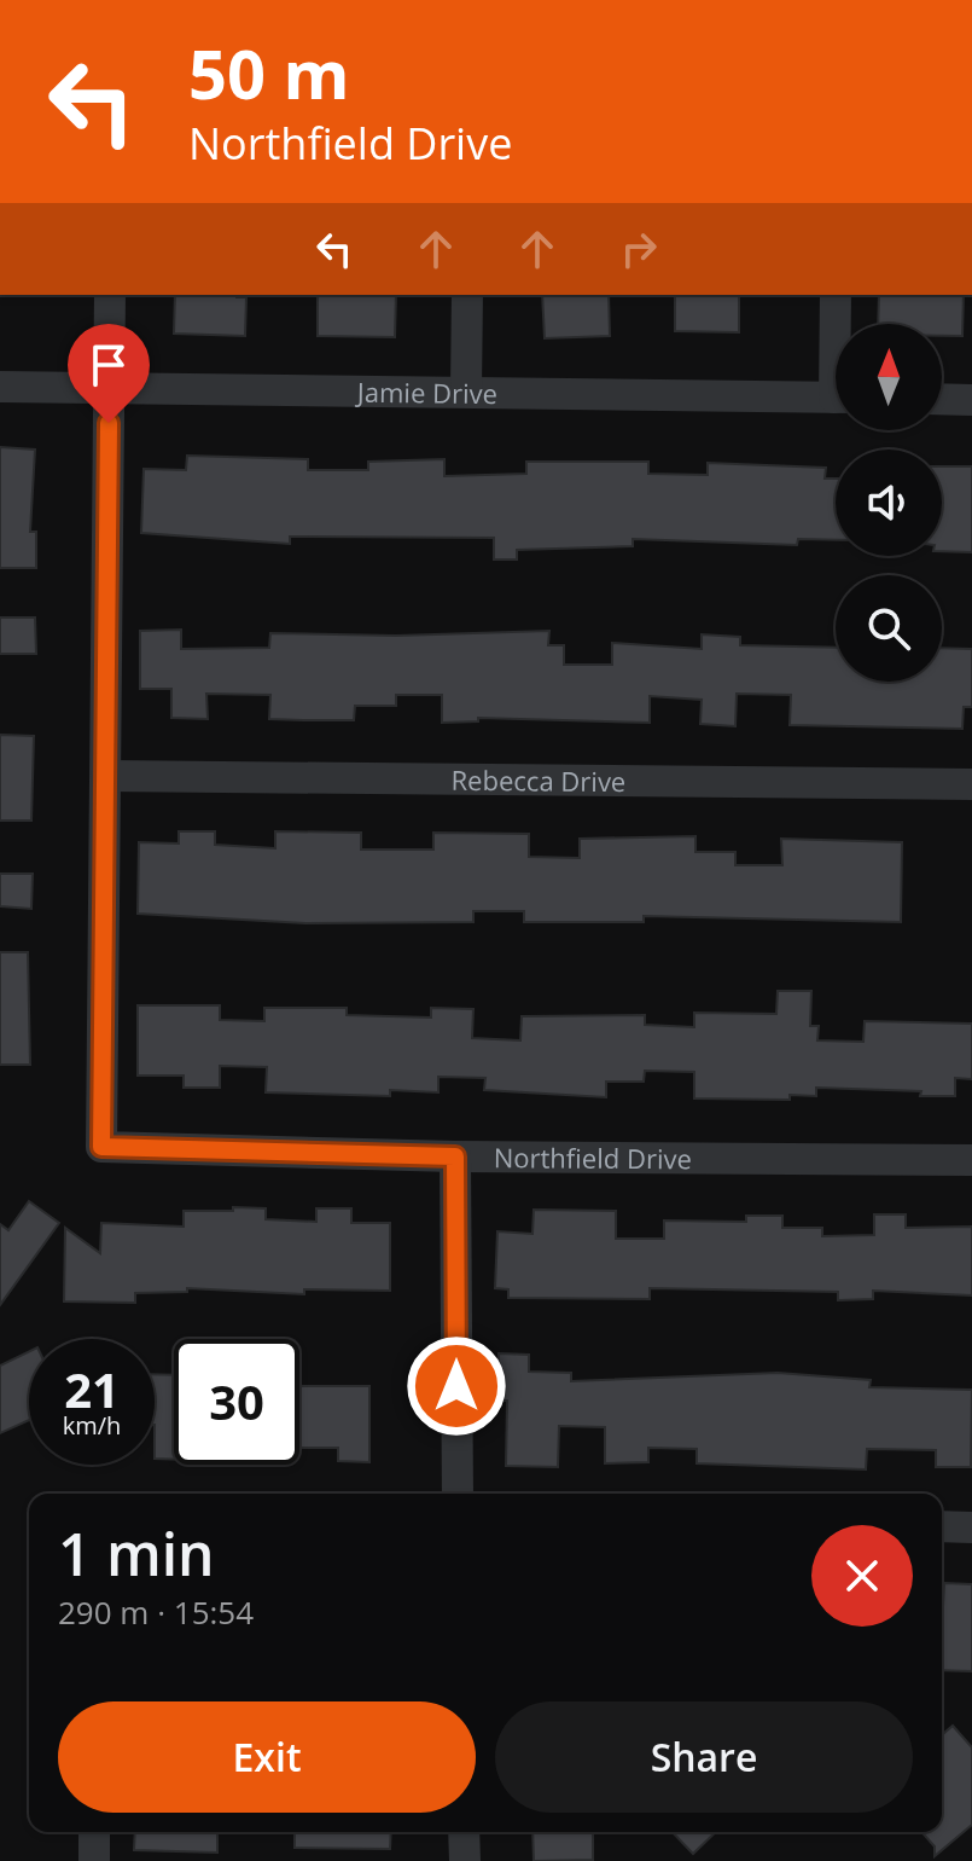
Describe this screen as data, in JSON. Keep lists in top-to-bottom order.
{
  "streets": {
    "street": ["Jamie Drive", "Rebecca Drive", "Northfield Drive"]
  },
  "crossings": [
    ["Jamie Drive", "Northfield Drive"],
    ["Rebecca Drive", "Northfield Drive"]
  ],
  "north": "top",
  "page": {
    "turn": ["50 m", "Northfield Drive"],
    "speed": "21 km/h",
    "limit": "30",
    "heading": ["1 min", "290 m · 15:54"],
    "buttons": ["Exit", "Share"]
  }
}
